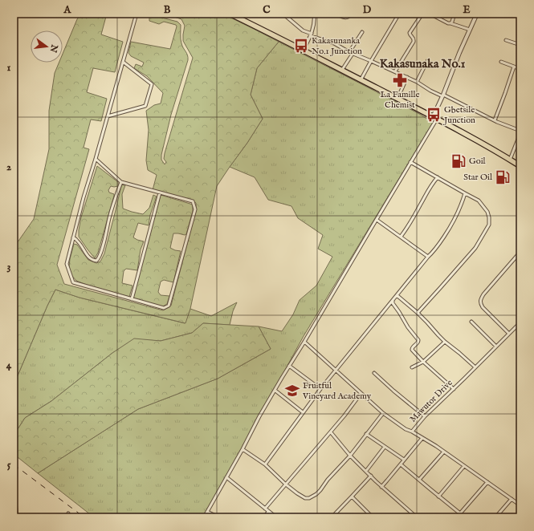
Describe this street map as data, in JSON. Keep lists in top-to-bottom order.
{
  "streets": {
    "street": ["Mawutor Drive"]
  },
  "districts": ["Kakasunaka No.1"],
  "places": {
    "bus stop": ["Kakasunanka No.1 Junction", "Gbetsile Junction"],
    "pharmacy": ["La Famille Chemist"],
    "fuel station": ["Goil", "Star Oil"],
    "school or university": ["Fruitful Vineyard Academy"]
  },
  "north": "right",
  "grid": {
    "columns": [
      "A",
      "B",
      "C",
      "D",
      "E"
    ],
    "rows": [
      "1",
      "2",
      "3",
      "4",
      "5"
    ]
  }
}
